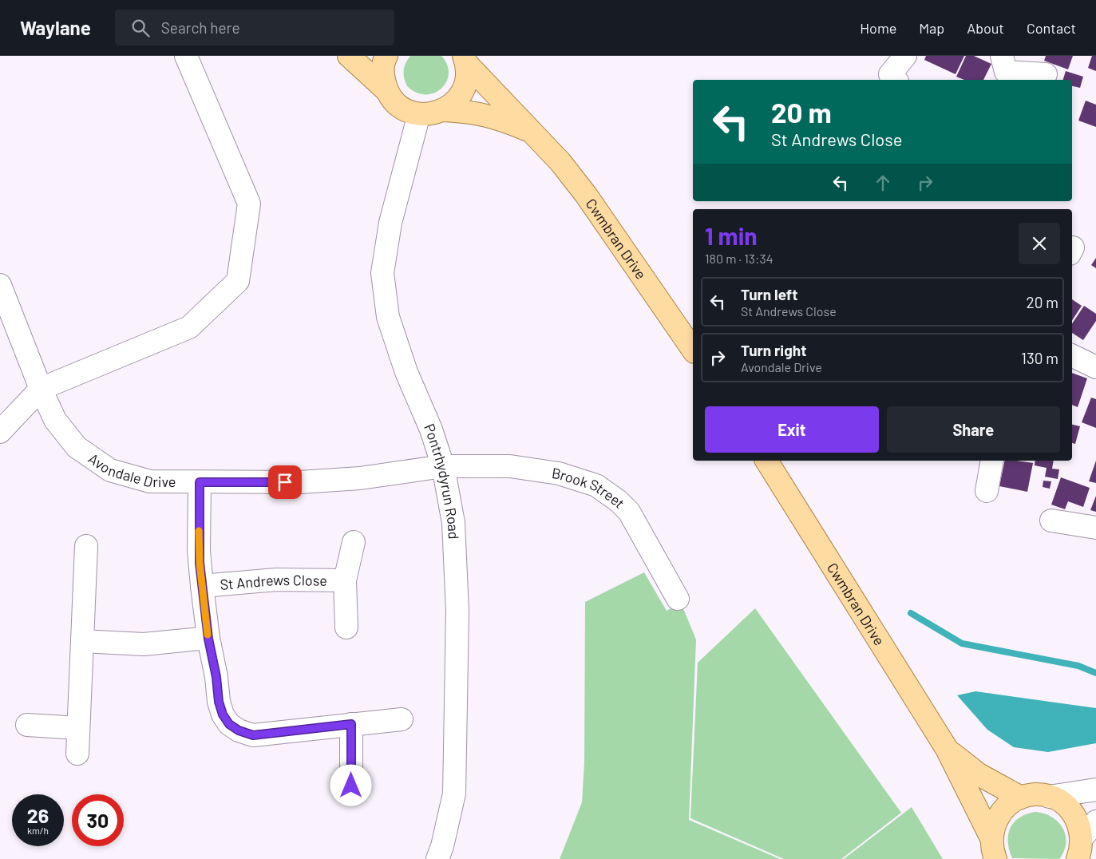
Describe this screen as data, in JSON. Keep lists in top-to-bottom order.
{
  "streets": {
    "main road": ["Cwmbran Drive"],
    "street": [
      "Avondale Drive",
      "Pontrhydyrun Road",
      "Brook Street",
      "St Andrews Close"
    ]
  },
  "crossings": [
    ["Avondale Drive", "Pontrhydyrun Road"],
    ["Avondale Drive", "Brook Street"],
    ["Avondale Drive", "St Andrews Close"],
    ["Pontrhydyrun Road", "Brook Street"]
  ],
  "page": {
    "header": "Waylane",
    "search": "Search here",
    "nav": [
      "Home",
      "Map",
      "About",
      "Contact"
    ],
    "turn": ["20 m", "St Andrews Close"],
    "heading": ["1 min", "180 m · 13:34"],
    "list": [
      {
        "name": "Turn left",
        "note": "St Andrews Close",
        "value": "20 m"
      },
      {
        "name": "Turn right",
        "note": "Avondale Drive",
        "value": "130 m"
      }
    ],
    "buttons": ["Exit", "Share"],
    "speed": "26 km/h",
    "limit": "30"
  }
}
